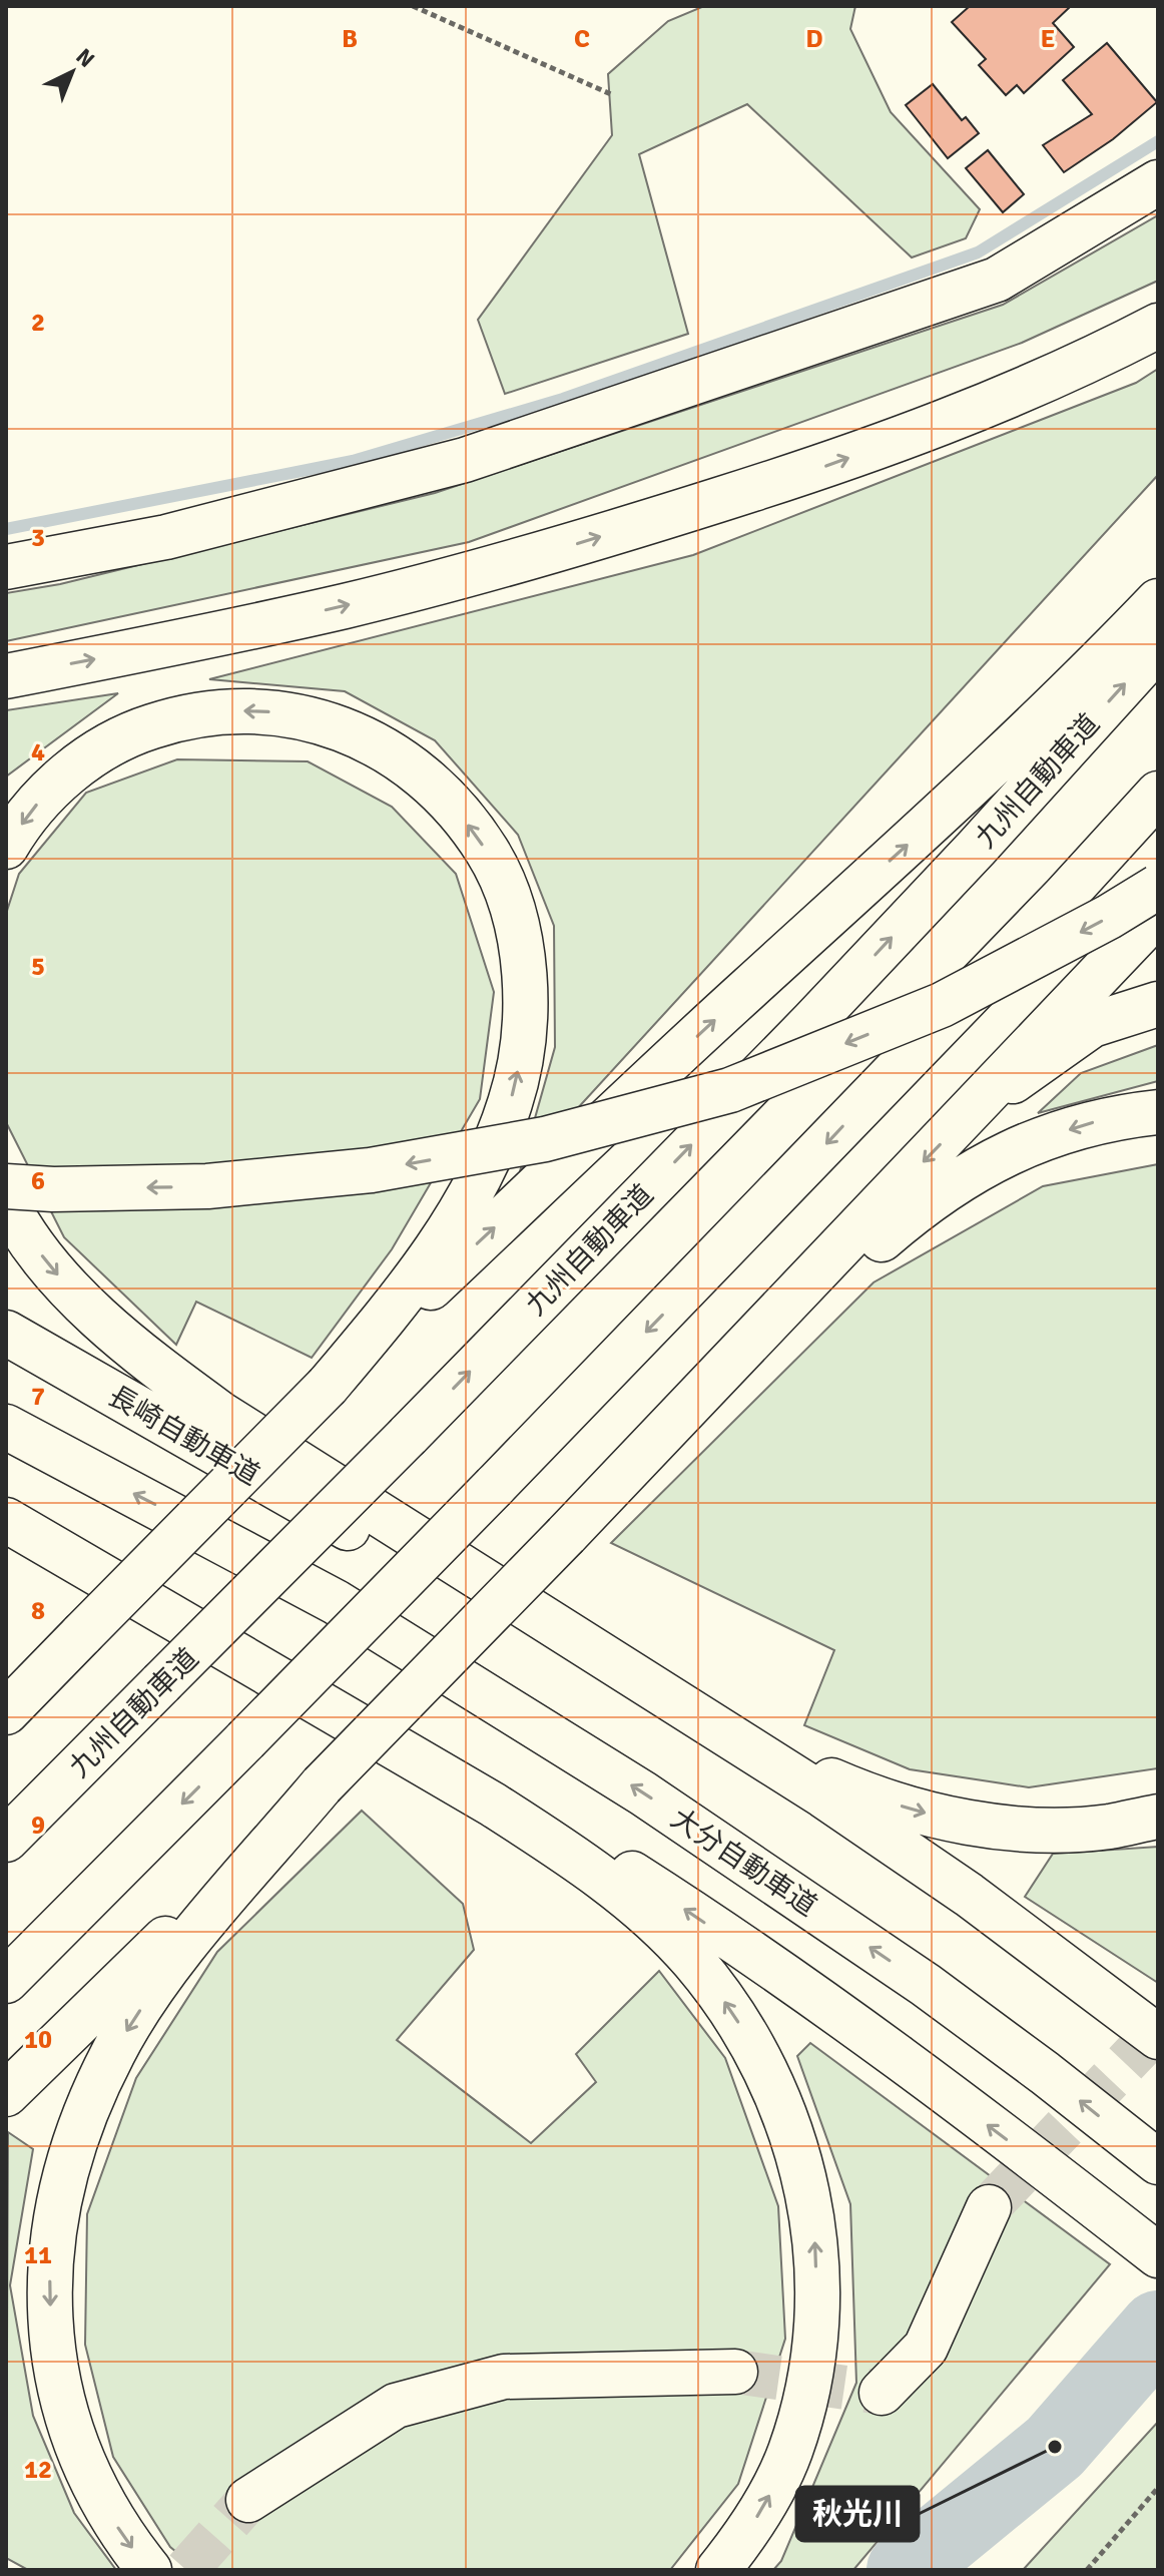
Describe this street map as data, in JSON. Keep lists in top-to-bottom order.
{
  "streets": {
    "main road": ["九州自動車道", "長崎自動車道", "大分自動車道"]
  },
  "places": ["秋光川"],
  "north": "top right",
  "grid": {
    "columns": [
      "B",
      "C",
      "D",
      "E"
    ],
    "rows": [
      "2",
      "3",
      "4",
      "5",
      "6",
      "7",
      "8",
      "9",
      "10",
      "11",
      "12"
    ]
  }
}
